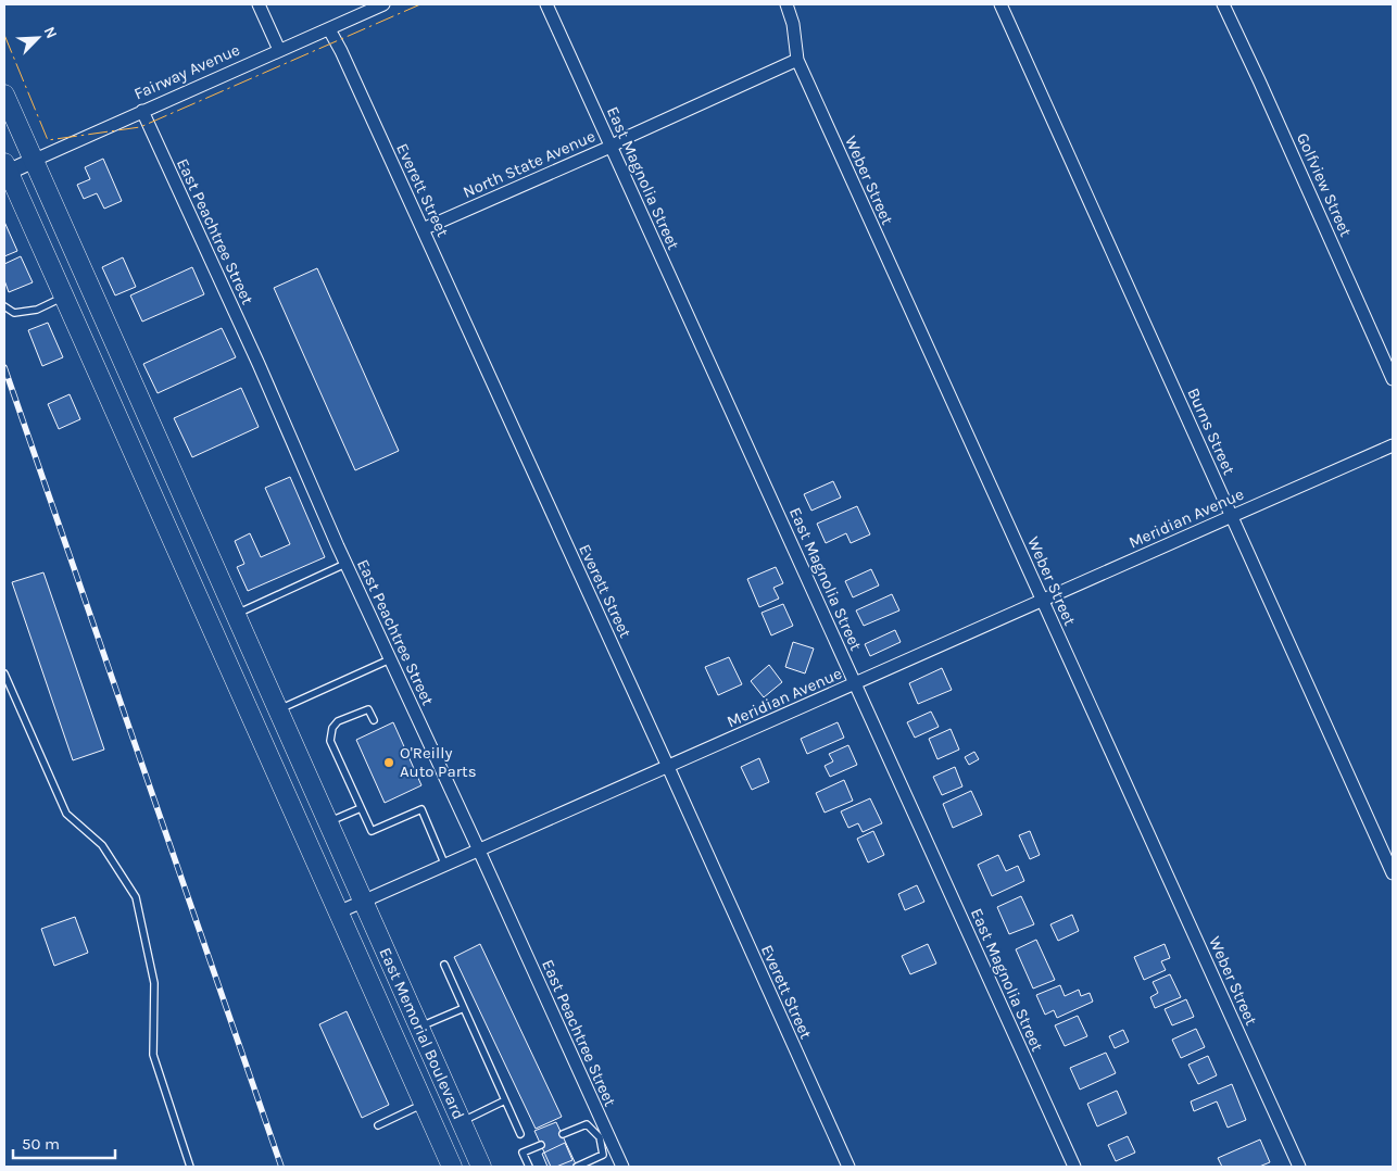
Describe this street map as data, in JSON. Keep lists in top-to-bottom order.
{
  "streets": {
    "main road": ["East Memorial Boulevard"],
    "street": [
      "Fairway Avenue",
      "North State Avenue",
      "East Magnolia Street",
      "Weber Street",
      "Golfview Street",
      "Everett Street",
      "East Peachtree Street",
      "Burns Street",
      "Meridian Avenue"
    ]
  },
  "crossings": [
    ["Fairway Avenue", "Everett Street"],
    ["Fairway Avenue", "East Peachtree Street"],
    ["Fairway Avenue", "East Memorial Boulevard"],
    ["North State Avenue", "East Magnolia Street"],
    ["North State Avenue", "Weber Street"],
    ["North State Avenue", "Everett Street"],
    ["East Magnolia Street", "Meridian Avenue"],
    ["Weber Street", "Meridian Avenue"],
    ["Everett Street", "Meridian Avenue"],
    ["East Peachtree Street", "Meridian Avenue"],
    ["Burns Street", "Meridian Avenue"],
    ["Meridian Avenue", "East Memorial Boulevard"]
  ],
  "places": ["O'Reilly Auto Parts"],
  "scale_bar": "50 m",
  "north": "top right"
}
